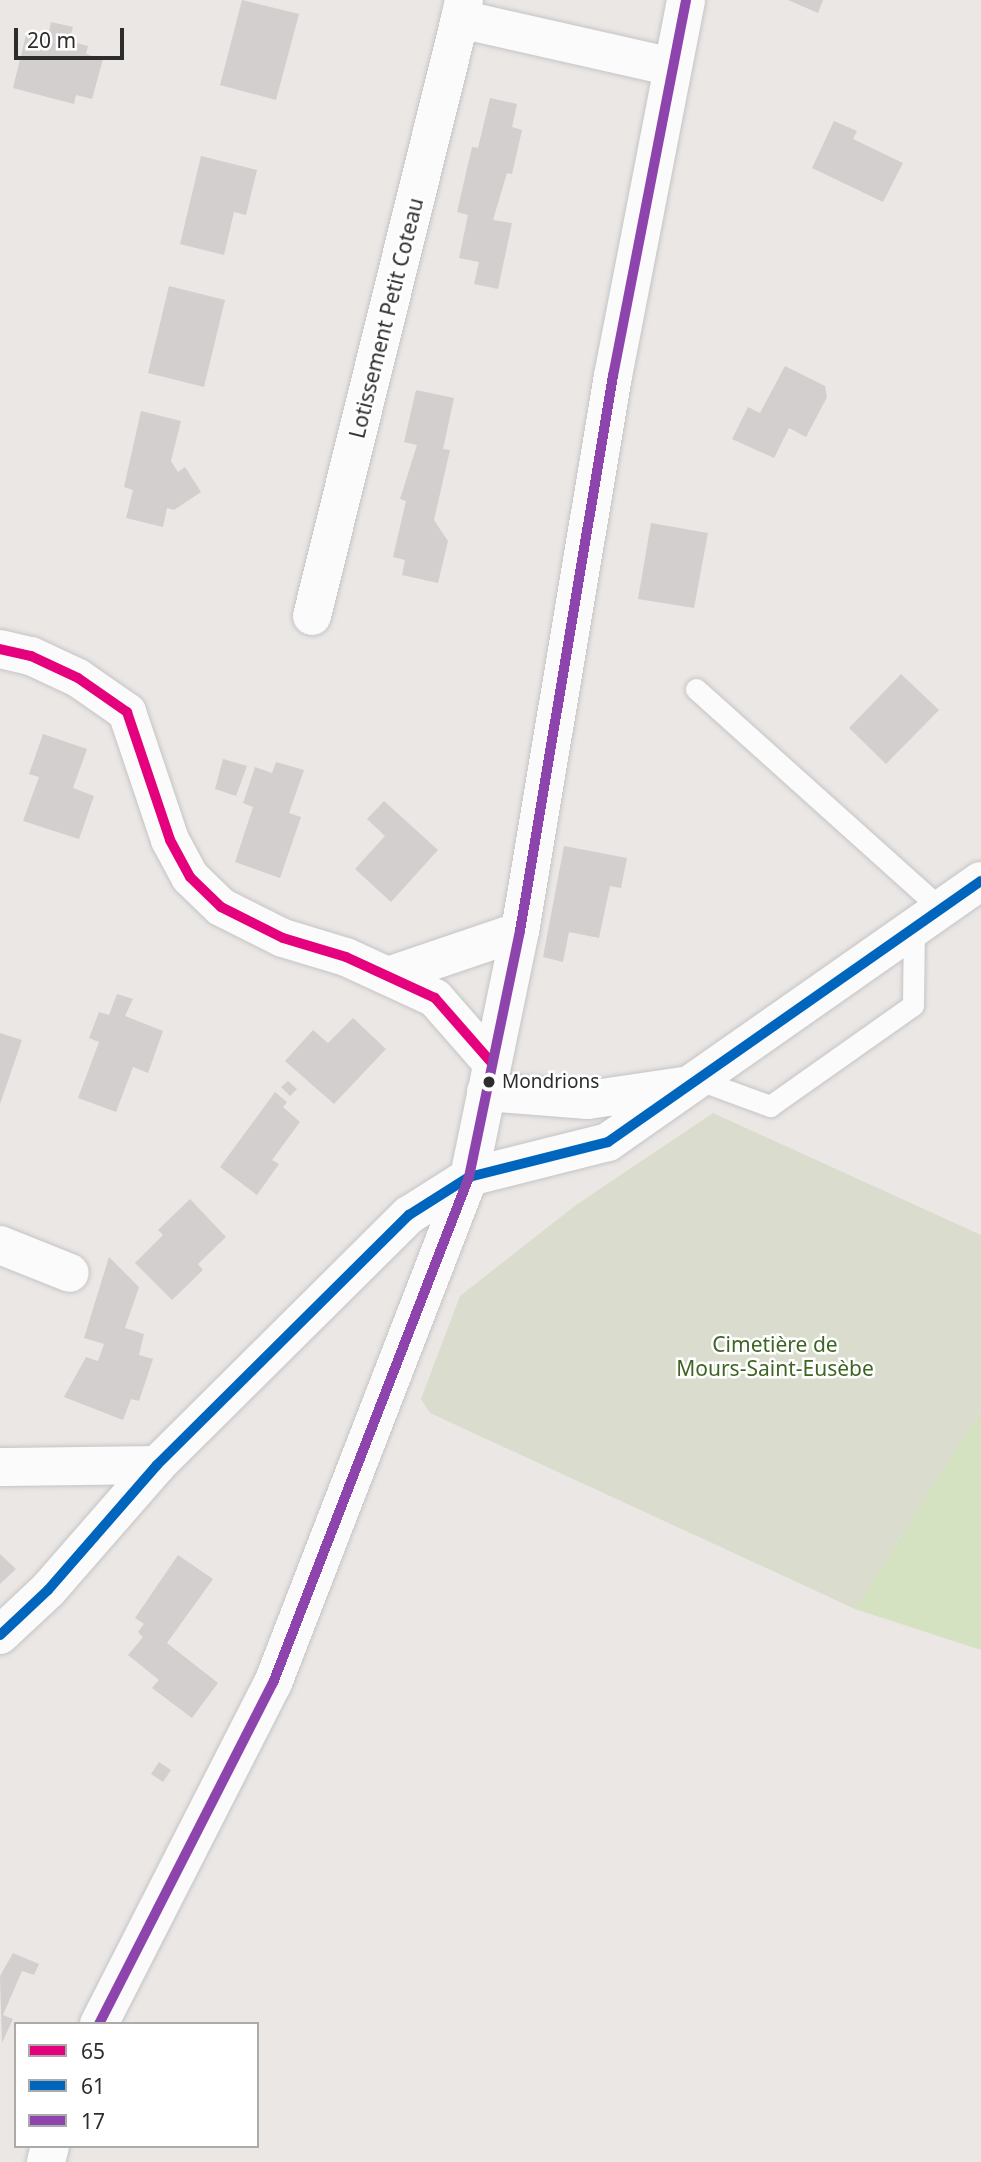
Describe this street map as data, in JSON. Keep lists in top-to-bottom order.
{
  "streets": {
    "street": ["Lotissement Petit Coteau"]
  },
  "parks": ["Cimetière de Mours-Saint-Eusèbe"],
  "places": ["Mondrions"],
  "lines": ["transit line 17", "transit line 65", "transit line 61"],
  "legend": ["65", "61", "17"],
  "scale_bar": "20 m"
}
